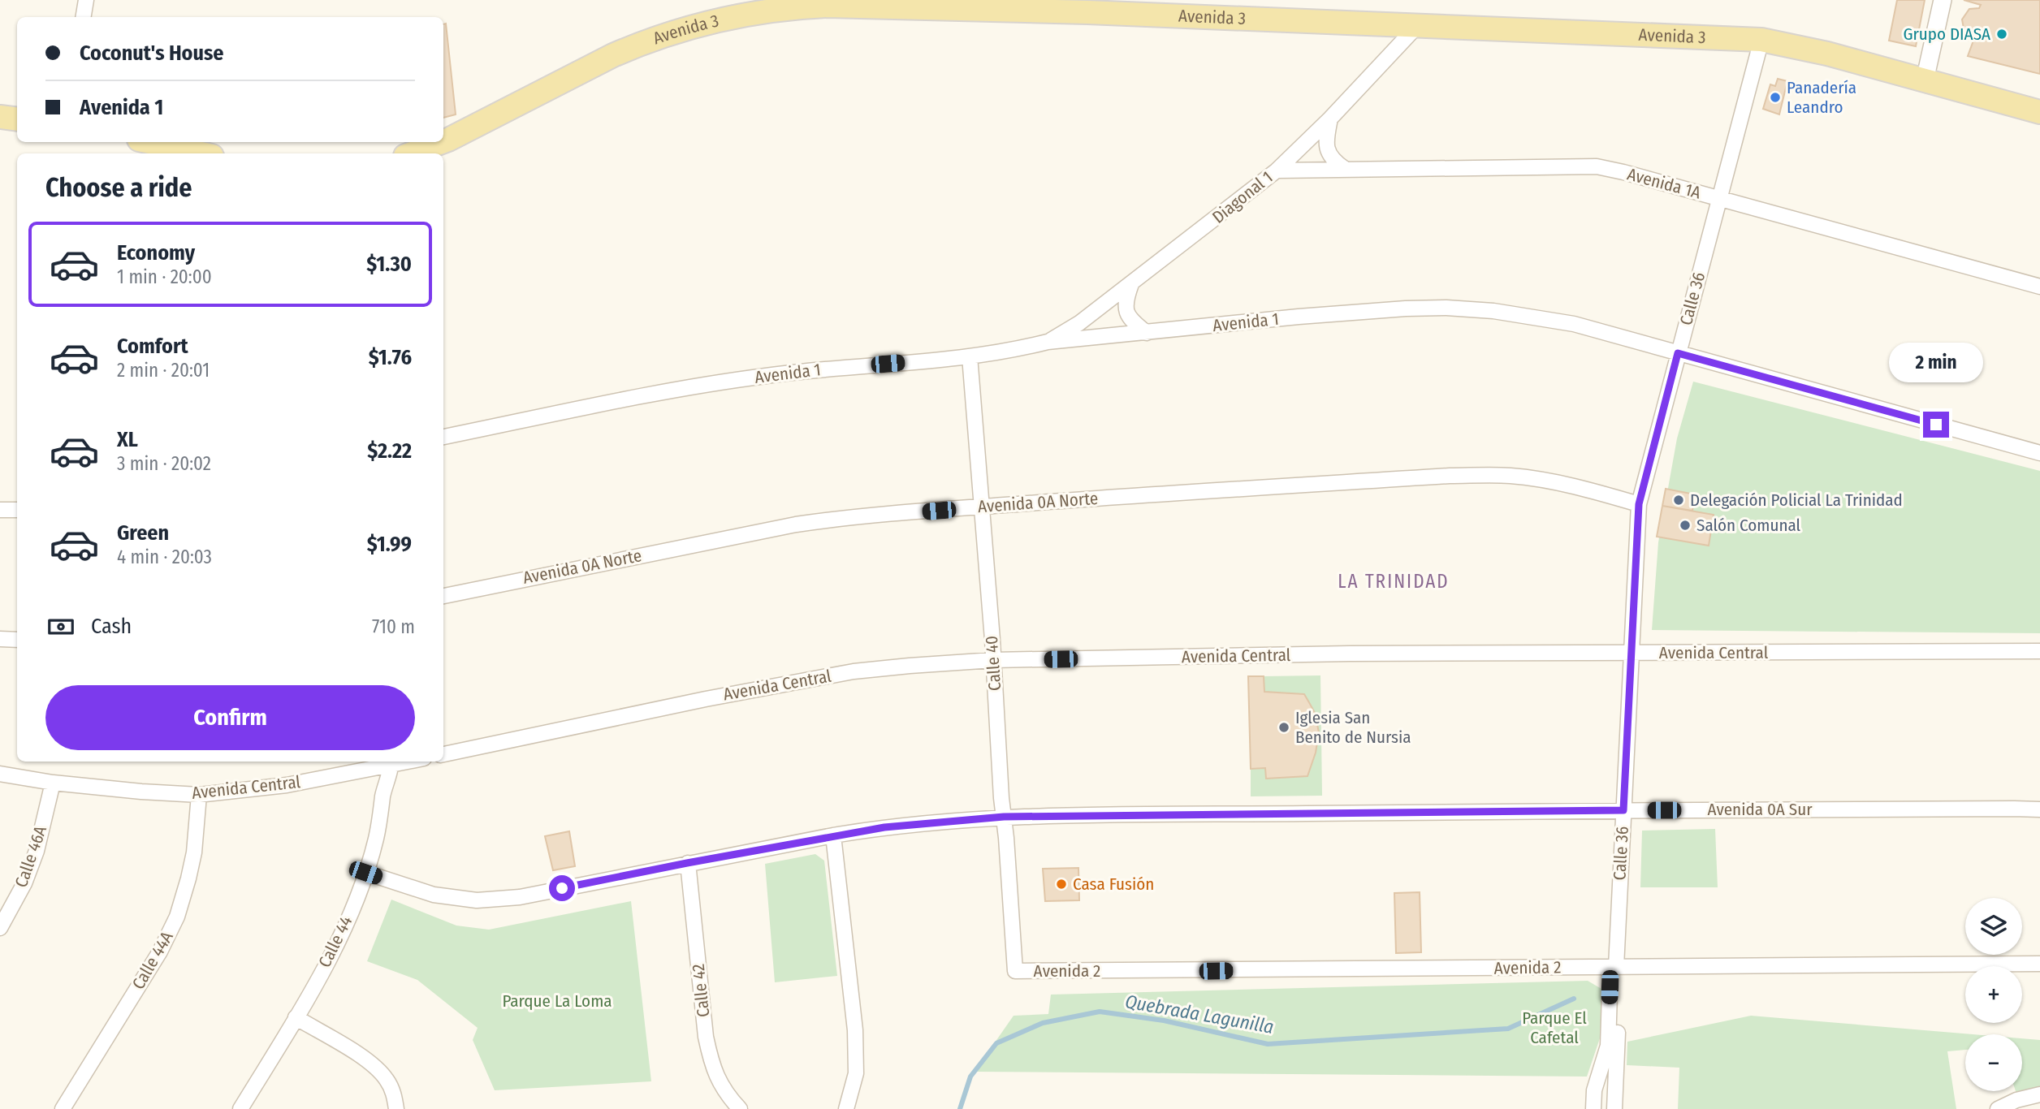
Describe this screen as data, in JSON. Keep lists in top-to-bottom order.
{
  "streets": {
    "main road": ["Avenida 3"],
    "street": [
      "Avenida 1A",
      "Diagonal 1",
      "Calle 36",
      "Avenida 1",
      "Avenida 0A Norte",
      "Avenida Central",
      "Calle 40",
      "Avenida 0A Sur",
      "Calle 46A",
      "Calle 44",
      "Calle 44A",
      "Avenida 2",
      "Calle 42"
    ]
  },
  "crossings": [
    ["Avenida 3", "Diagonal 1"],
    ["Avenida 3", "Calle 36"],
    ["Avenida 1A", "Diagonal 1"],
    ["Avenida 1A", "Calle 36"],
    ["Diagonal 1", "Avenida 1"],
    ["Calle 36", "Avenida 1"],
    ["Calle 36", "Avenida 0A Norte"],
    ["Calle 36", "Avenida Central"],
    ["Calle 36", "Avenida 0A Sur"],
    ["Calle 36", "Avenida 2"],
    ["Avenida 1", "Calle 40"],
    ["Avenida 0A Norte", "Calle 40"],
    ["Avenida Central", "Calle 40"],
    ["Avenida Central", "Calle 46A"],
    ["Avenida Central", "Calle 44"],
    ["Avenida Central", "Calle 44A"],
    ["Calle 40", "Avenida 0A Sur"],
    ["Calle 40", "Avenida 2"],
    ["Avenida 0A Sur", "Calle 44"],
    ["Avenida 0A Sur", "Calle 42"]
  ],
  "districts": ["LA TRINIDAD"],
  "water": ["Quebrada Lagunilla"],
  "parks": ["Parque La Loma", "Parque El Cafetal"],
  "places": [
    "Grupo DIASA",
    "Panadería Leandro",
    "Delegación Policial La Trinidad",
    "Salón Comunal",
    "Iglesia San Benito de Nursia",
    "Casa Fusión"
  ],
  "page": {
    "banner": ["Coconut's House", "Avenida 1"],
    "heading": "Choose a ride",
    "list": [
      {
        "name": "Economy",
        "note": "1 min · 20:00",
        "value": "$1.30"
      },
      {
        "name": "Comfort",
        "note": "2 min · 20:01",
        "value": "$1.76"
      },
      {
        "name": "XL",
        "note": "3 min · 20:02",
        "value": "$2.22"
      },
      {
        "name": "Green",
        "note": "4 min · 20:03",
        "value": "$1.99"
      }
    ],
    "bubble": "2 min",
    "pay": ["Cash", "710 m"],
    "buttons": "Confirm",
    "map_buttons": ["+", "−"]
  }
}
